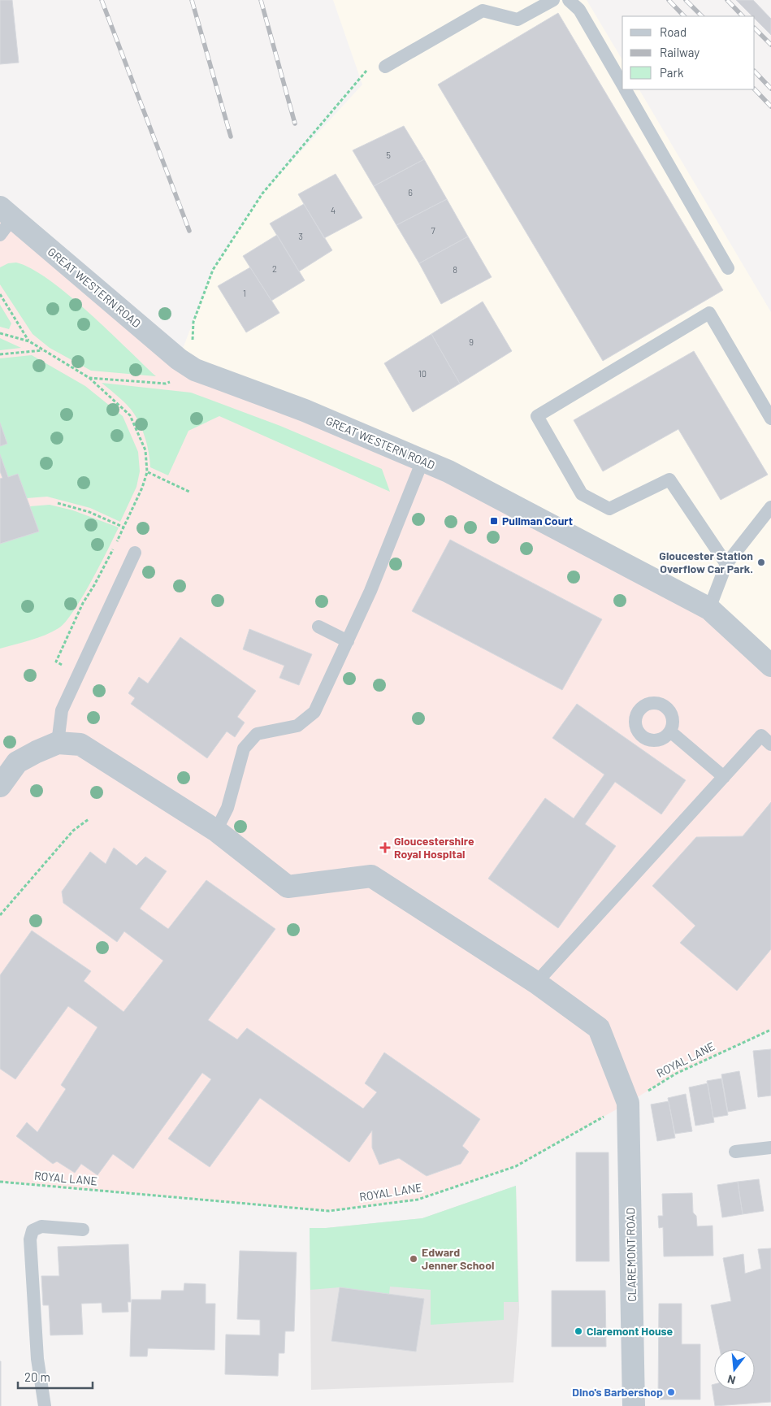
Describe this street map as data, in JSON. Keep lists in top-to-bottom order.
{
  "streets": {
    "street": ["GREAT WESTERN ROAD", "CLAREMONT ROAD"],
    "path": ["ROYAL LANE"]
  },
  "crossings": [
    ["ROYAL LANE", "CLAREMONT ROAD"]
  ],
  "places": {
    "transit": ["Pullman Court"],
    "other": [
      "Gloucester Station Overflow Car Park.",
      "Edward Jenner School",
      "Claremont House",
      "Dino's Barbershop"
    ],
    "health": ["Gloucestershire Royal Hospital"]
  },
  "house_numbers": [
    "5",
    "6",
    "4",
    "7",
    "3",
    "2",
    "8",
    "1",
    "9",
    "10"
  ],
  "legend": ["Road", "Railway", "Park"],
  "scale_bar": "20 m",
  "north": "bottom"
}
